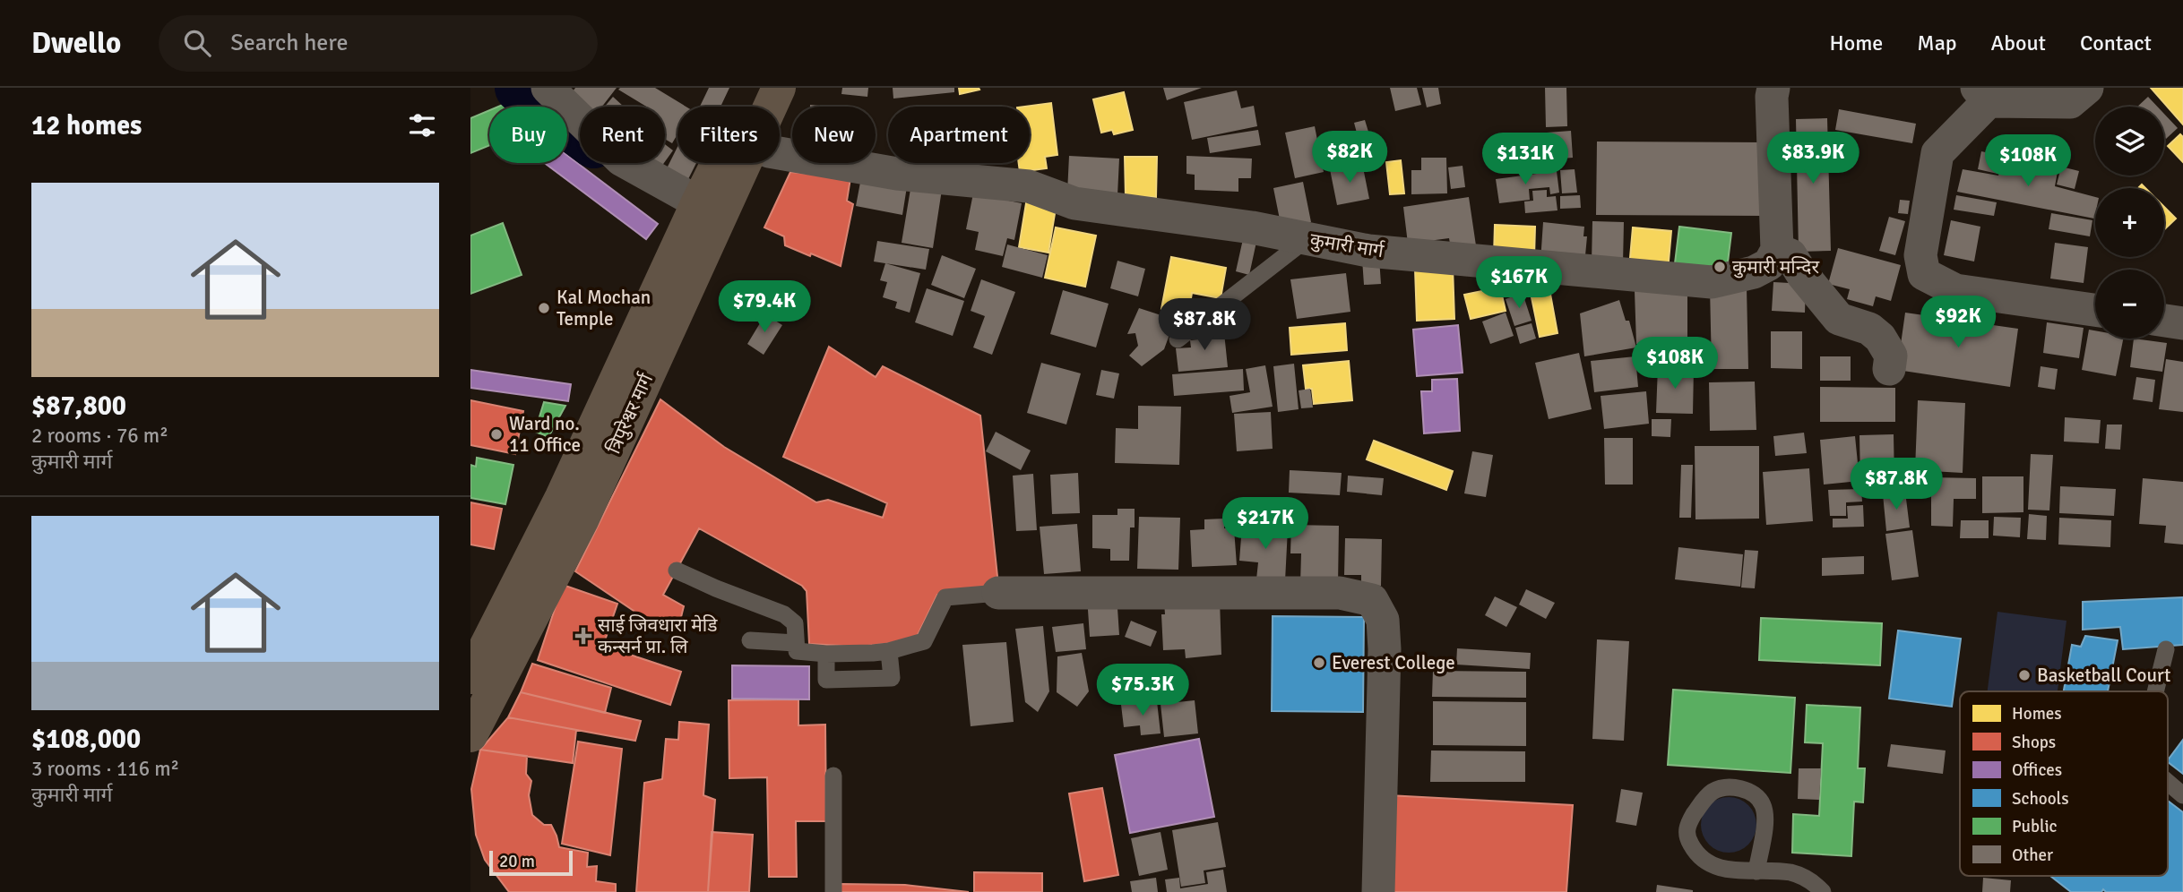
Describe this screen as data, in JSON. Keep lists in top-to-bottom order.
{
  "streets": {
    "highway": ["त्रिपुरेश्वर मार्ग"],
    "street": ["कुमारी मार्ग"]
  },
  "places": {
    "other": [
      "कुमारी मन्दिर",
      "Kal Mochan Temple",
      "Ward no. 11 Office",
      "Everest College",
      "Basketball Court"
    ],
    "health": ["साई जिवधारा मेडि कन्सर्न प्रा. लि"]
  },
  "legend": [
    "Homes",
    "Shops",
    "Offices",
    "Schools",
    "Public",
    "Other"
  ],
  "scale_bar": "20 m",
  "page": {
    "header": "Dwello",
    "search": "Search here",
    "nav": [
      "Home",
      "Map",
      "About",
      "Contact"
    ],
    "heading": "12 homes",
    "map_buttons": ["+", "−"],
    "chip": [
      "Buy",
      "Rent",
      "Filters",
      "New",
      "Apartment"
    ],
    "price": [
      "$82K",
      "$83.9K",
      "$131K",
      "$108K",
      "$167K",
      "$79.4K",
      "$92K",
      "$87.8K",
      "$108K",
      "$87.8K",
      "$217K",
      "$75.3K"
    ],
    "list": [
      {
        "name": "$87,800",
        "note": "2 rooms · 76 m² · कुमारी मार्ग"
      },
      {
        "name": "$108,000",
        "note": "3 rooms · 116 m² · कुमारी मार्ग"
      }
    ],
    "scale": "20 m"
  }
}
